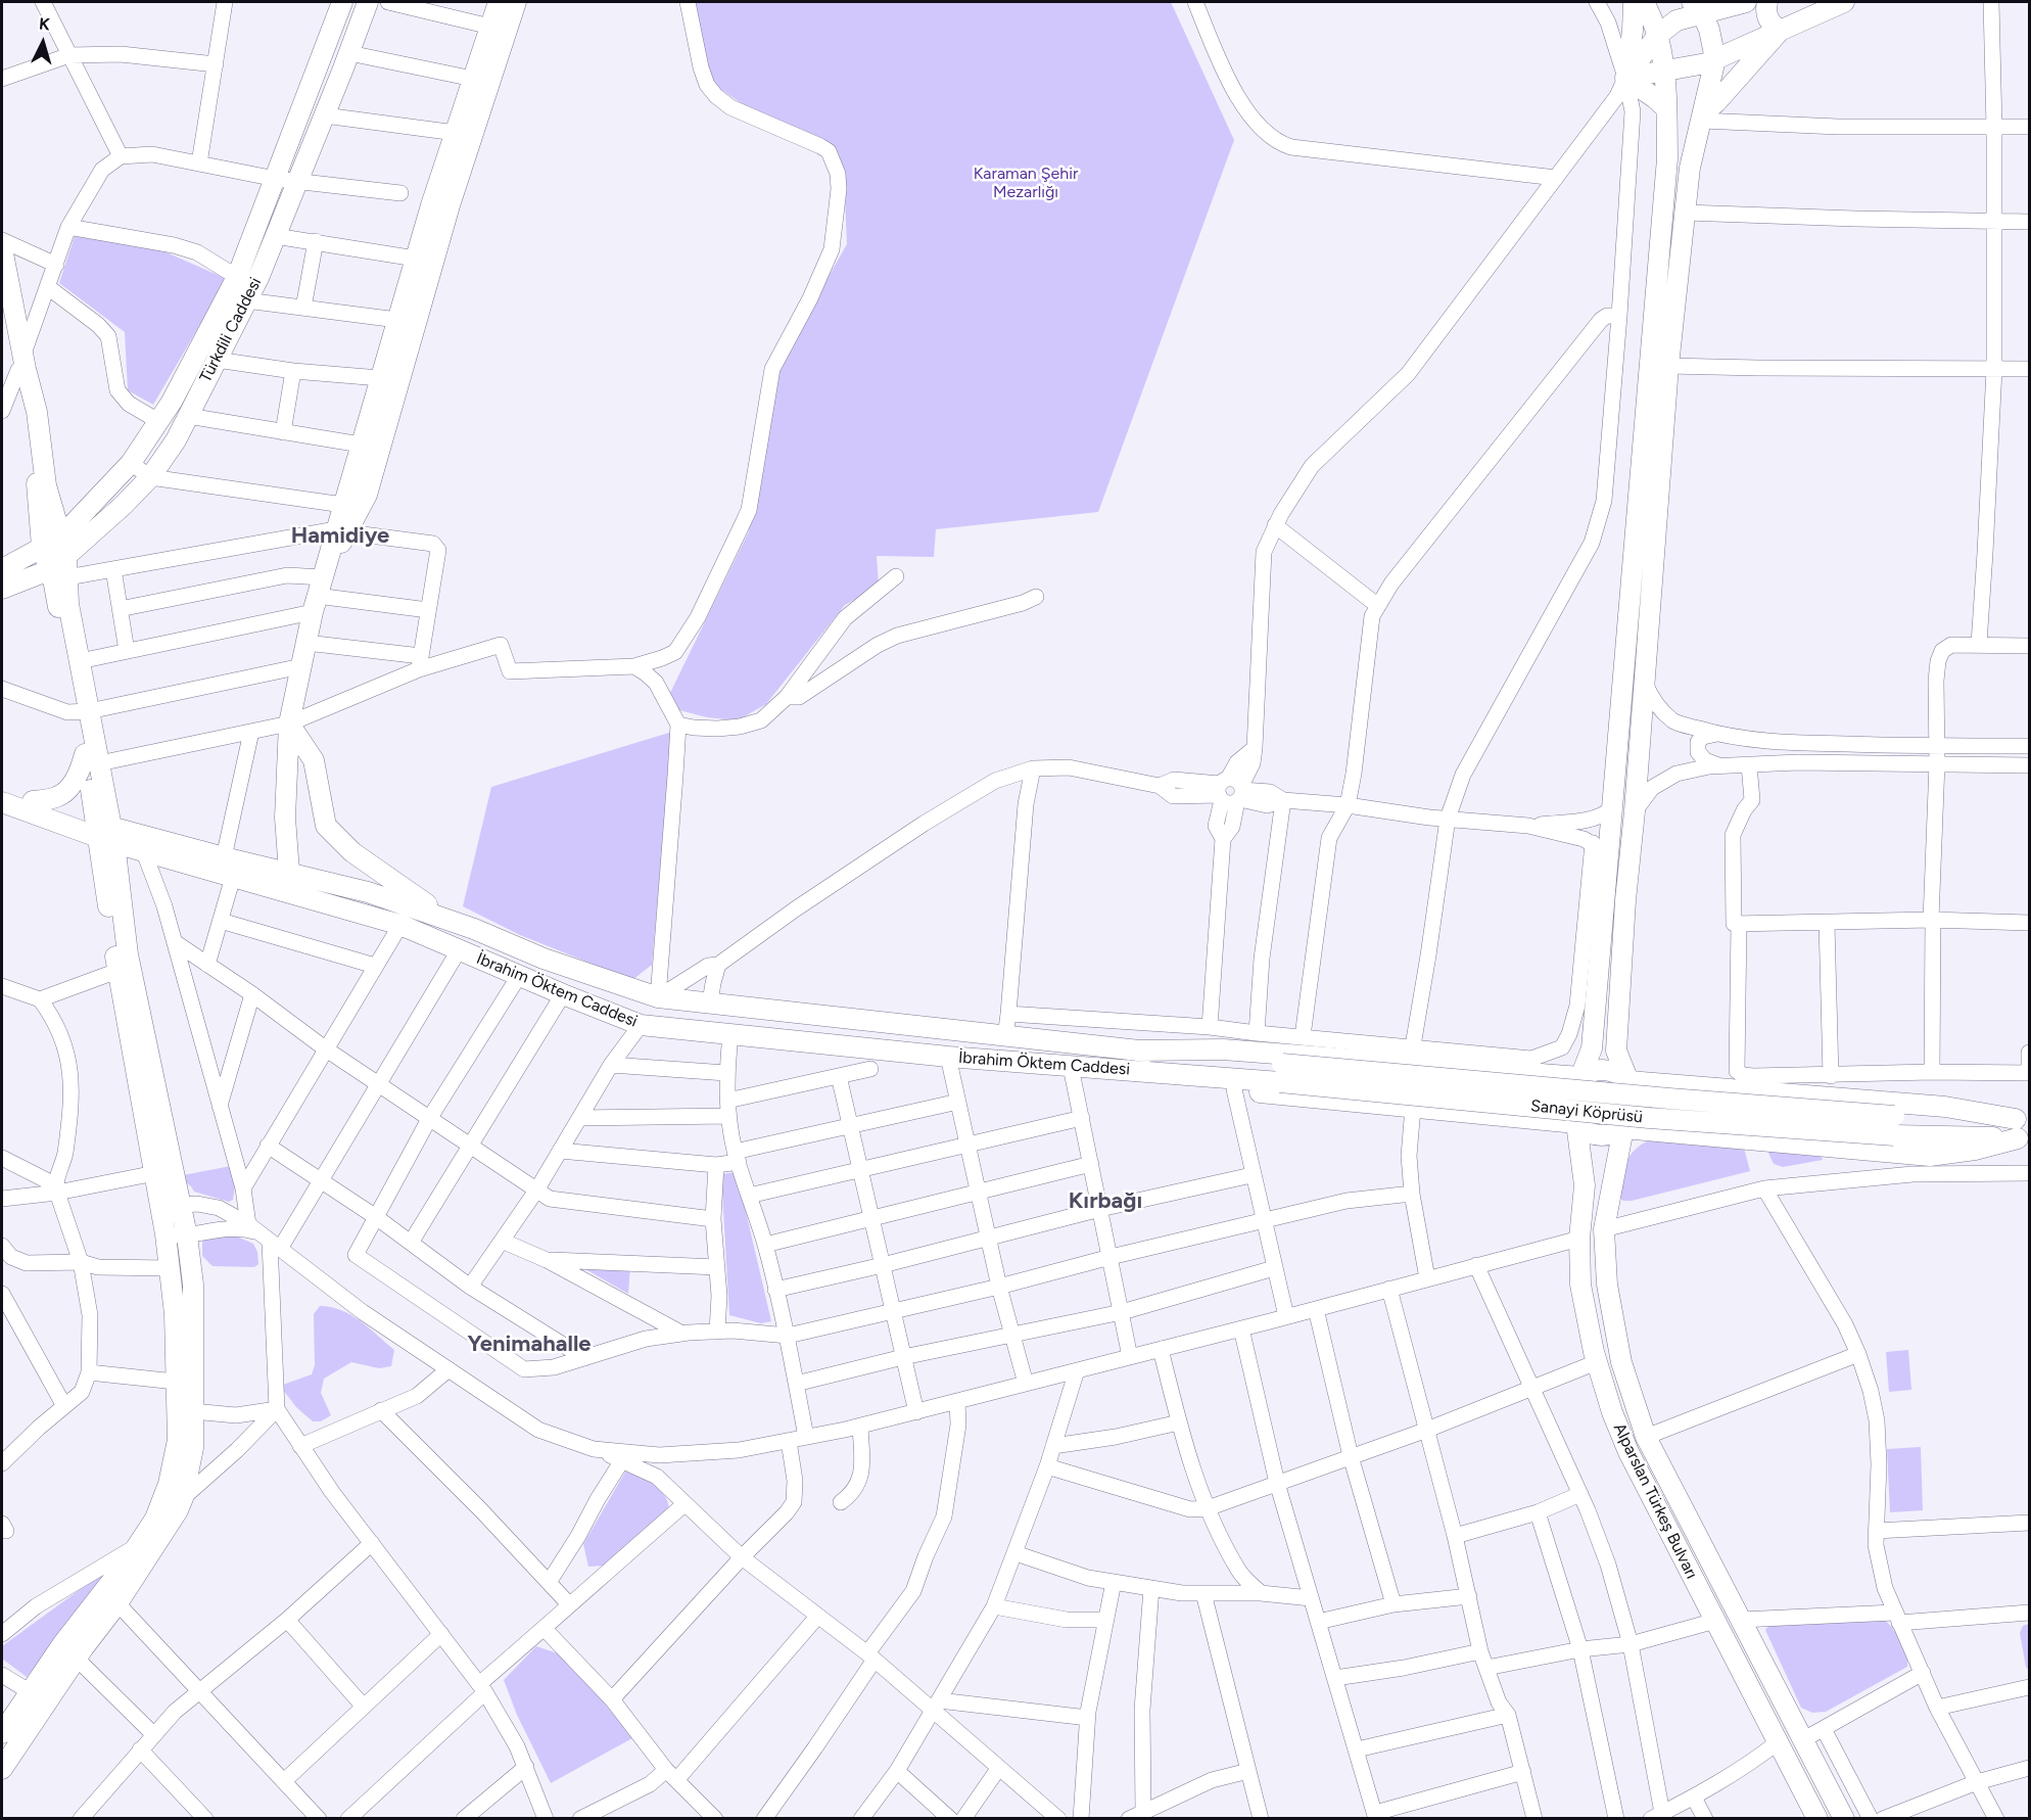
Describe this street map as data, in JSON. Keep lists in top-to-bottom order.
{
  "streets": {
    "main road": [
      "Türkdili Caddesi",
      "İbrahim Öktem Caddesi",
      "Sanayi Köprüsü",
      "Alparslan Türkeş Bulvarı"
    ]
  },
  "crossings": [
    ["İbrahim Öktem Caddesi", "Sanayi Köprüsü"]
  ],
  "districts": ["Hamidiye", "Kırbağı", "Yenimahalle"],
  "parks": ["Karaman Şehir Mezarlığı"],
  "north": "top"
}
